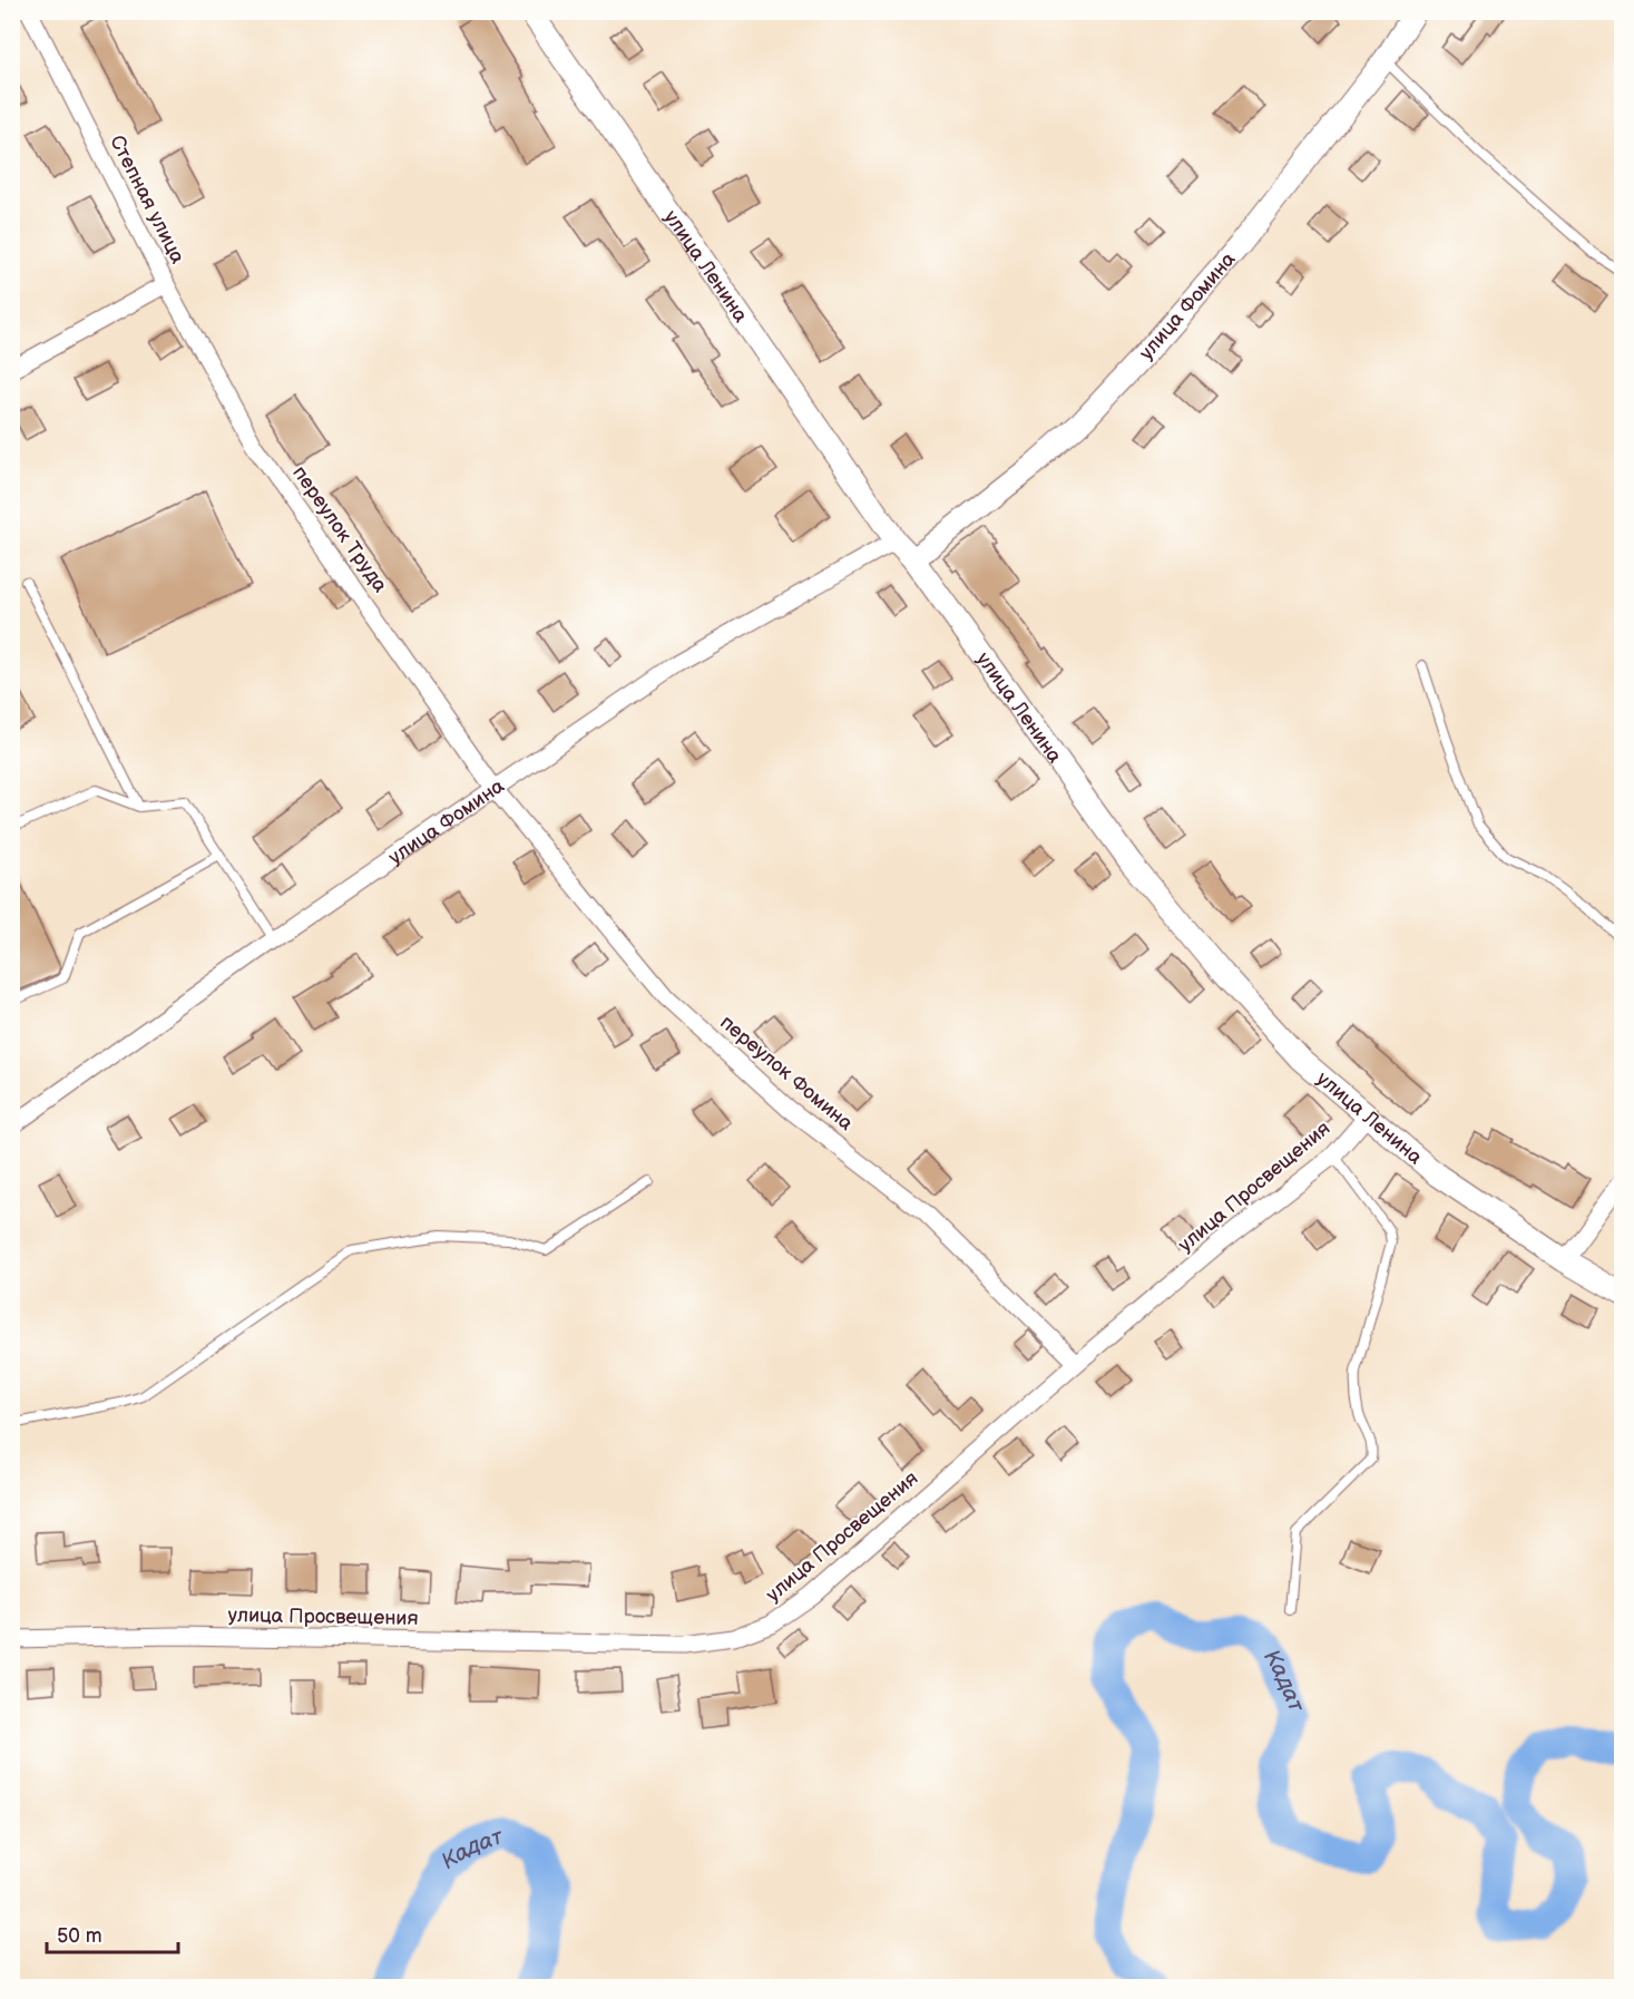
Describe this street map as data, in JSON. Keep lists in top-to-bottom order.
{
  "streets": {
    "street": [
      "Степная улица",
      "улица Ленина",
      "улица Фомина",
      "переулок Труда",
      "переулок Фомина",
      "улица Просвещения"
    ]
  },
  "crossings": [
    ["Степная улица", "переулок Труда"],
    ["улица Ленина", "улица Фомина"],
    ["улица Ленина", "улица Просвещения"],
    ["улица Фомина", "переулок Труда"],
    ["улица Фомина", "переулок Фомина"],
    ["переулок Труда", "переулок Фомина"],
    ["переулок Фомина", "улица Просвещения"]
  ],
  "water": ["Кадат"],
  "scale_bar": "50 m"
}
